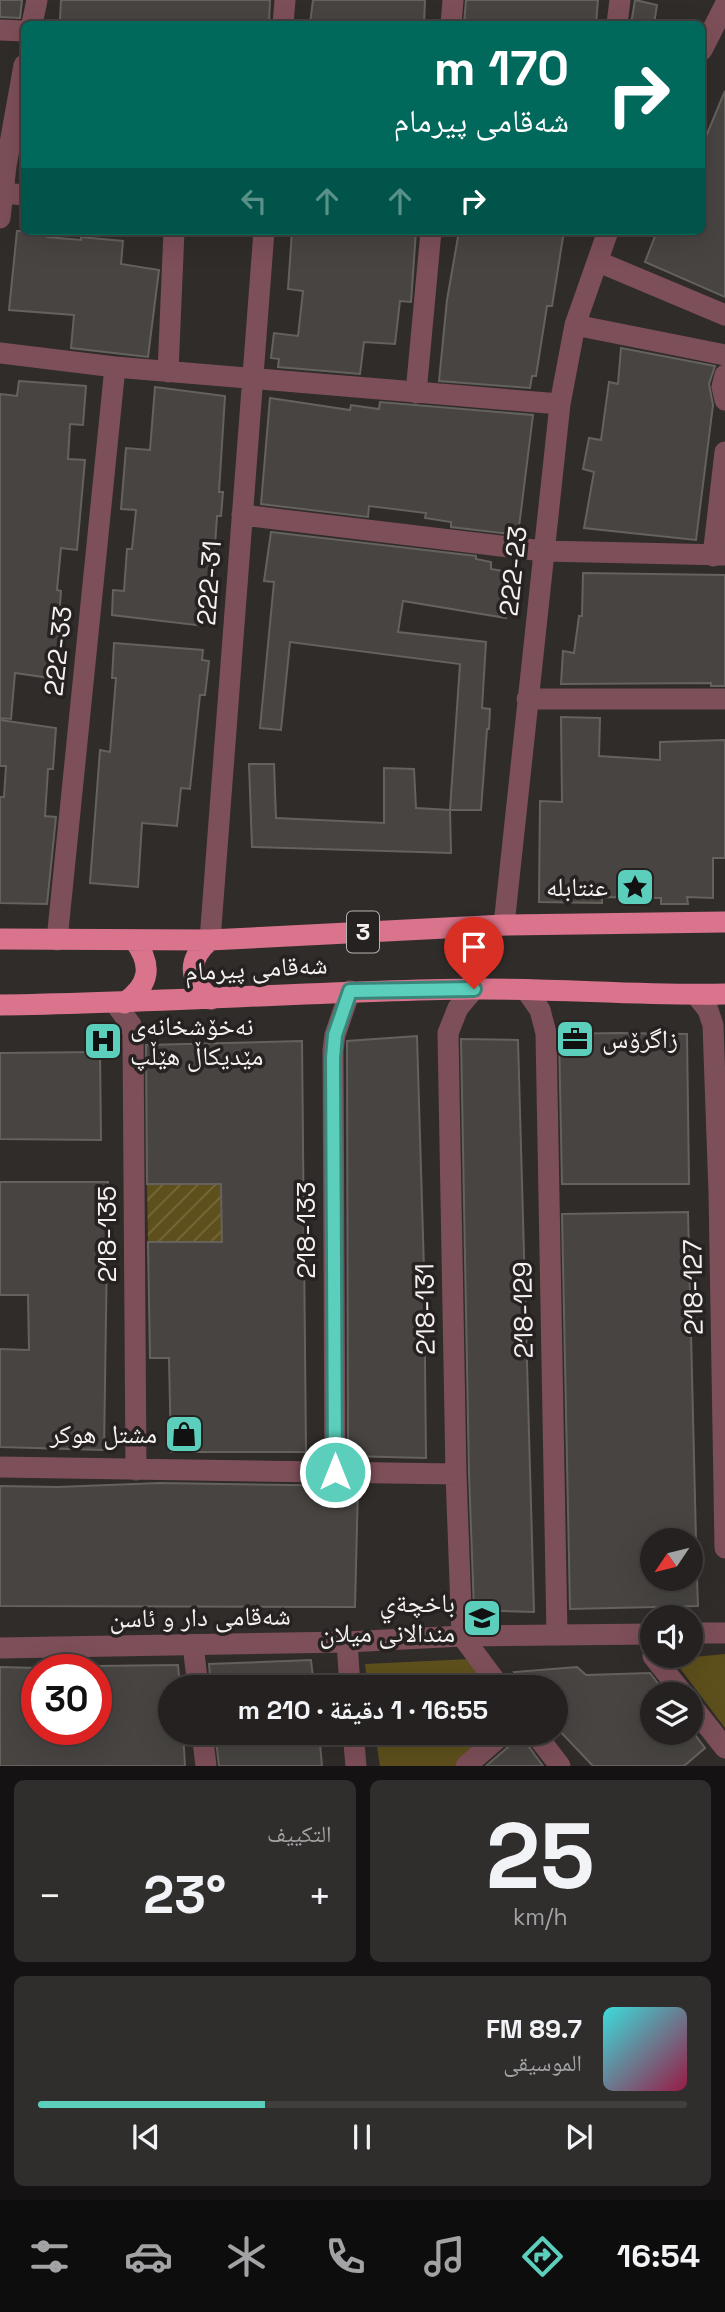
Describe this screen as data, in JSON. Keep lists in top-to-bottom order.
{
  "streets": {
    "highway": ["3", "شەقامی پیرمام"],
    "street": [
      "222-23",
      "222-31",
      "222-33",
      "218-133",
      "218-135",
      "218-127",
      "218-131",
      "218-129",
      "شەقامی دار و ئاسن"
    ]
  },
  "crossings": [
    ["222-23", "شەقامی پیرمام"],
    ["222-31", "شەقامی پیرمام"],
    ["222-33", "شەقامی پیرمام"],
    ["شەقامی پیرمام", "218-133"],
    ["شەقامی پیرمام", "218-135"],
    ["شەقامی پیرمام", "218-127"],
    ["شەقامی پیرمام", "218-131"],
    ["شەقامی پیرمام", "218-129"],
    ["218-131", "شەقامی دار و ئاسن"],
    ["218-129", "شەقامی دار و ئاسن"]
  ],
  "places": {
    "place": ["عنتابله"],
    "office": ["زاگرۆس"],
    "hospital": ["نەخۆشخانەی مێدیکاڵ هێڵپ"],
    "shop": ["مشتل هوكر"],
    "school or university": ["باخچةي مندالانى ميلان"]
  },
  "north": "bottom left",
  "page": {
    "turn": ["170 m", "شەقامی پیرمام"],
    "limit": "30",
    "trip": "16:55 · 1 دقيقة · 210 m",
    "tile": [
      ["25", "km/h"],
      "التكييف"
    ],
    "heat": ["−", "23°", "+"],
    "song": ["89.7 FM", "الموسيقى"],
    "tabs": "16:54"
  }
}
